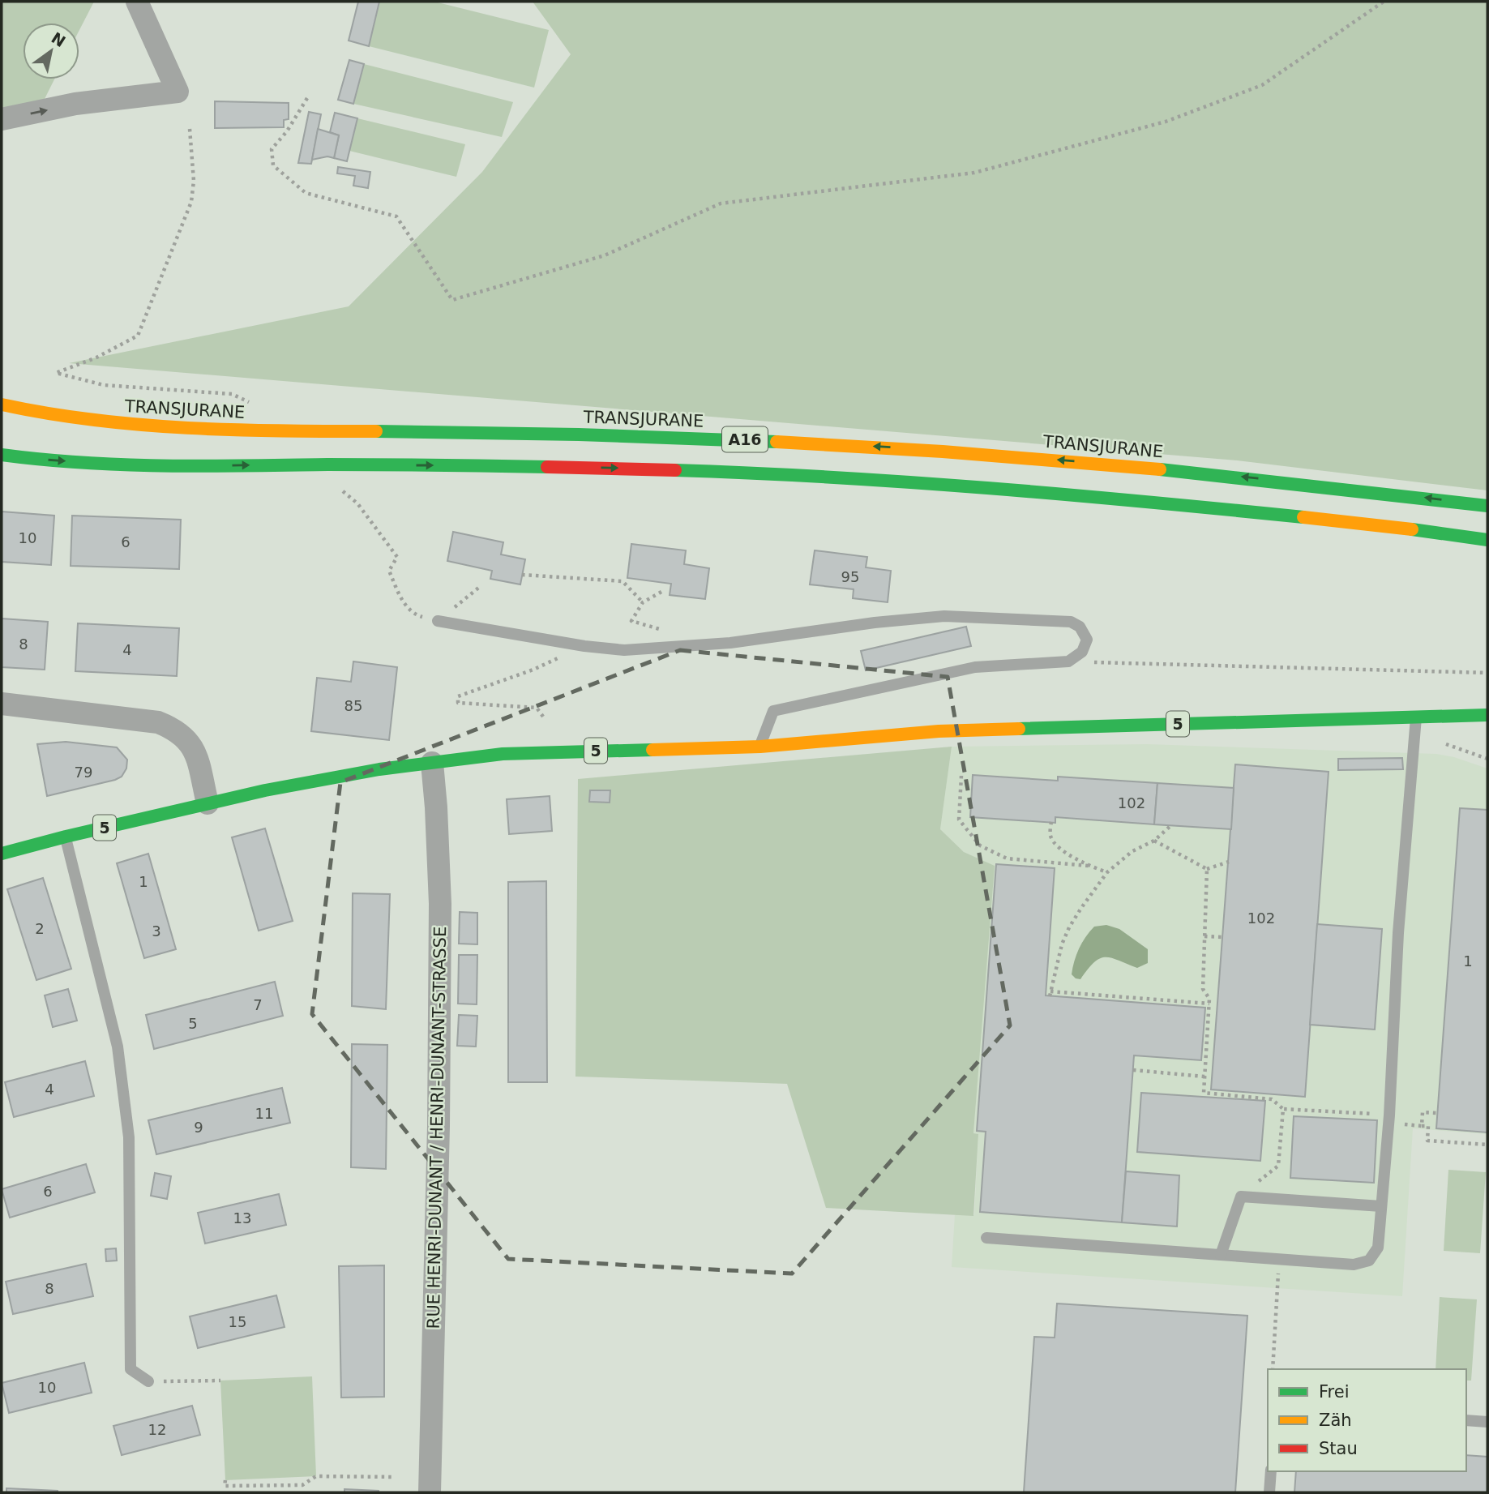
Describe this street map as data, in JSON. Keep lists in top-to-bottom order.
{
  "streets": {
    "main road": ["TRANSJURANE", "A16", "5"],
    "street": ["RUE HENRI-DUNANT / HENRI-DUNANT-STRASSE"]
  },
  "crossings": [
    ["5", "RUE HENRI-DUNANT / HENRI-DUNANT-STRASSE"]
  ],
  "house_numbers": [
    "10",
    "6",
    "95",
    "8",
    "4",
    "85",
    "79",
    "102",
    "1",
    "102",
    "2",
    "3",
    "1",
    "7",
    "5",
    "4",
    "11",
    "9",
    "6",
    "13",
    "8",
    "15",
    "10",
    "12"
  ],
  "legend": ["Frei", "Zäh", "Stau"],
  "north": "top right"
}
